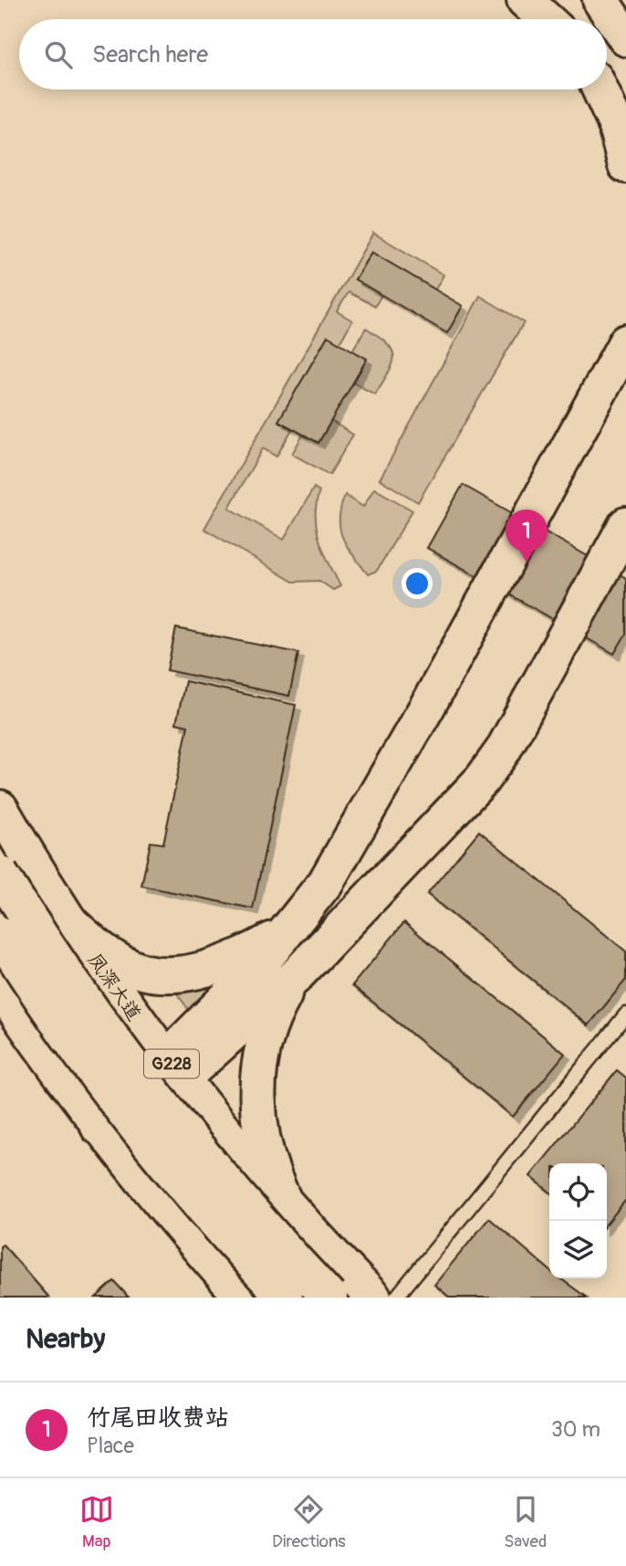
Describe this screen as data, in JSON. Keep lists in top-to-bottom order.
{
  "streets": {
    "highway": ["凤深大道", "G228"]
  },
  "page": {
    "search": "Search here",
    "pins": "1",
    "heading": "Nearby",
    "list": [
      {
        "mark": "1",
        "name": "竹尾田收费站",
        "note": "Place",
        "value": "30 m"
      }
    ],
    "nav": ["Map", "Directions", "Saved"]
  }
}
